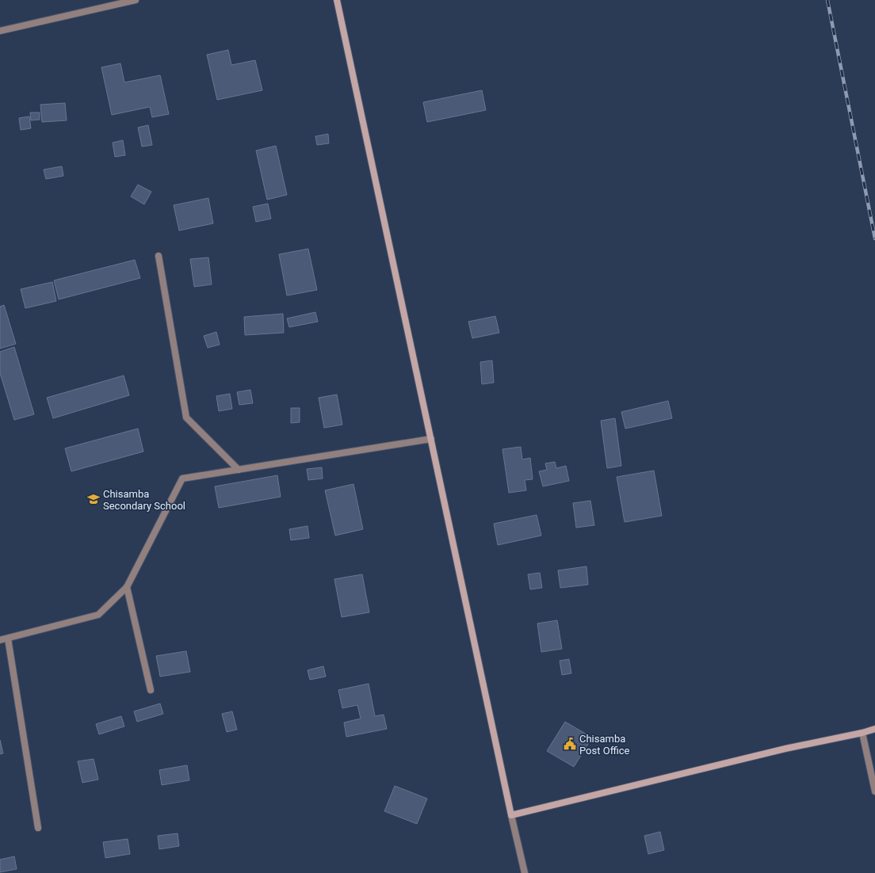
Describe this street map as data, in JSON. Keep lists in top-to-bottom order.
{
  "places": {
    "school or university": ["Chisamba Secondary School"],
    "public building": ["Chisamba Post Office"]
  }
}
